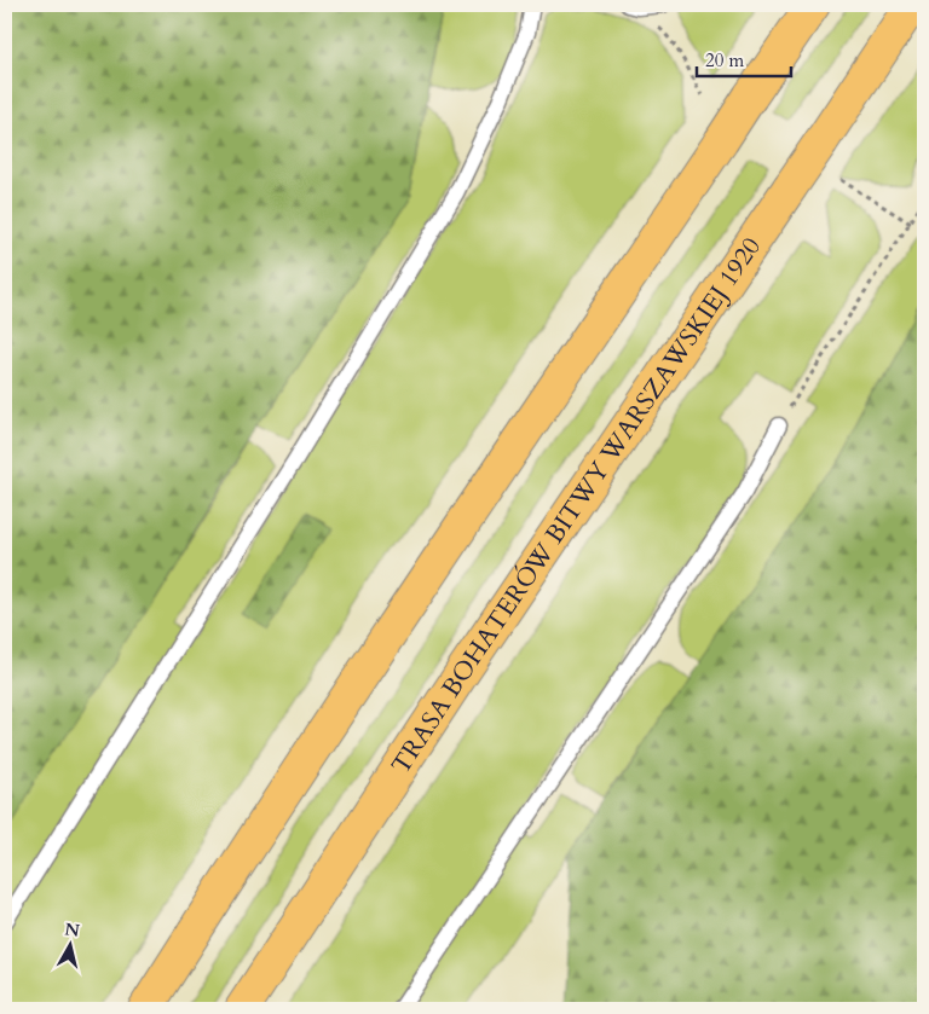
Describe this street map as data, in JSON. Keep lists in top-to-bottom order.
{
  "streets": {
    "highway": ["TRASA BOHATERÓW BITWY WARSZAWSKIEJ 1920"]
  },
  "scale_bar": "20 m",
  "north": "top"
}
